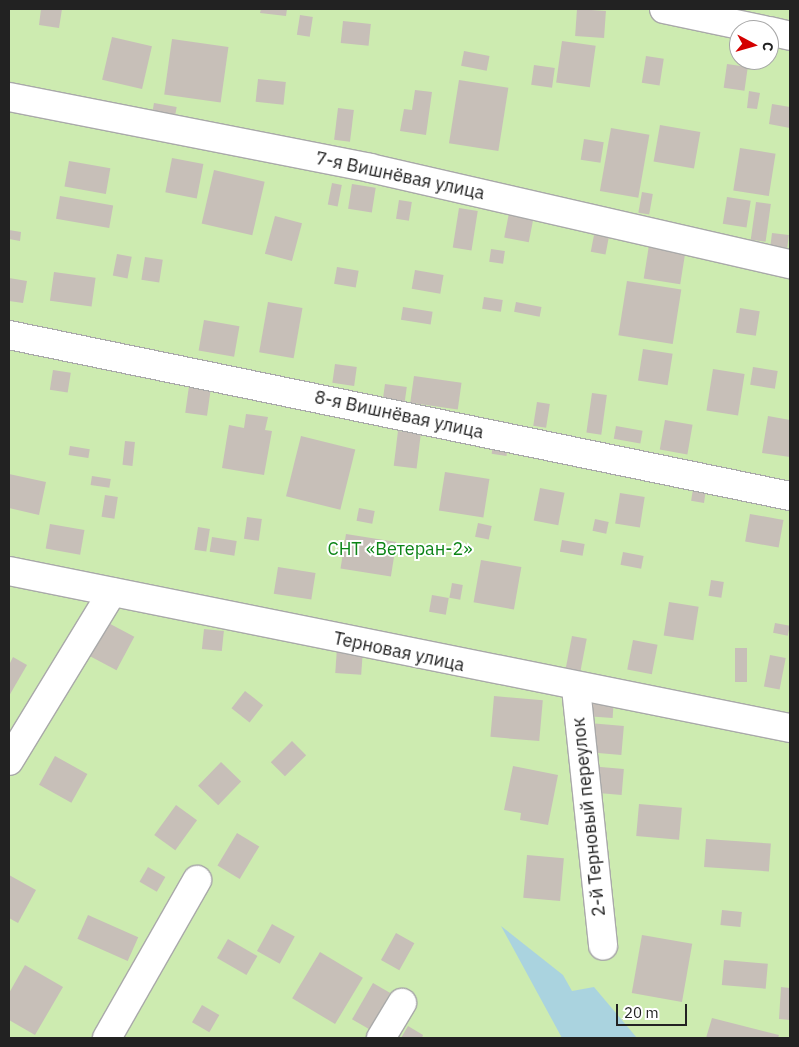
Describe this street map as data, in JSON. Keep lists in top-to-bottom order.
{
  "streets": {
    "street": [
      "7-я Вишнёвая улица",
      "8-я Вишнёвая улица",
      "Терновая улица",
      "2-й Терновый переулок"
    ]
  },
  "crossings": [
    ["Терновая улица", "2-й Терновый переулок"]
  ],
  "parks": ["СНТ «Ветеран-2»"],
  "scale_bar": "20 m",
  "north": "right"
}
